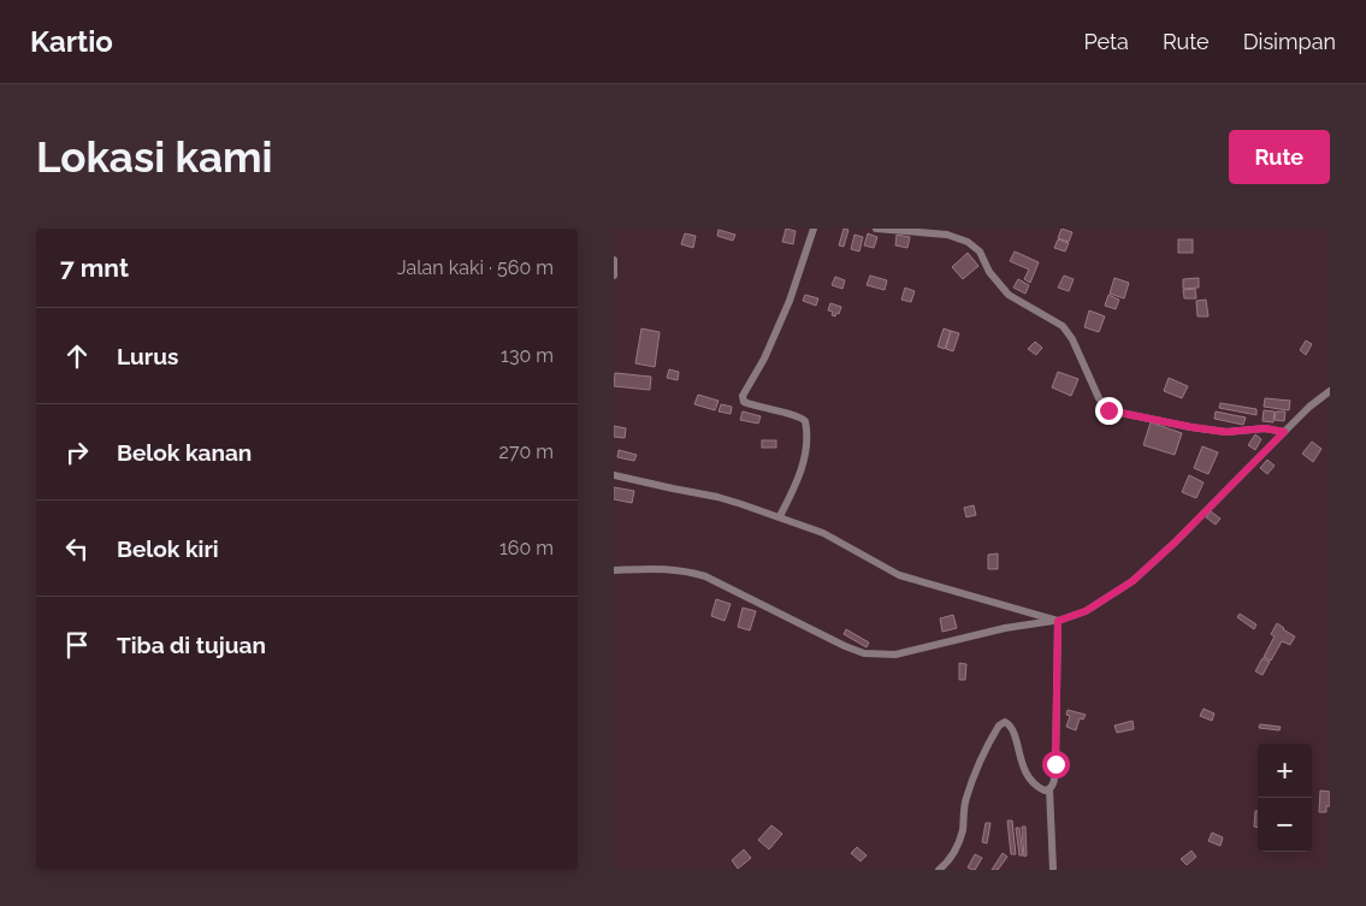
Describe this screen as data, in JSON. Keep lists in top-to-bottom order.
{
  "page": {
    "header": "Kartio",
    "nav": ["Peta", "Rute", "Disimpan"],
    "buttons": "Rute",
    "title": "Lokasi kami",
    "heading": ["7 mnt", "Jalan kaki · 560 m"],
    "list": [
      ["Lurus", "130 m"],
      ["Belok kanan", "270 m"],
      ["Belok kiri", "160 m"],
      "Tiba di tujuan"
    ],
    "map_buttons": ["+", "−"]
  }
}
